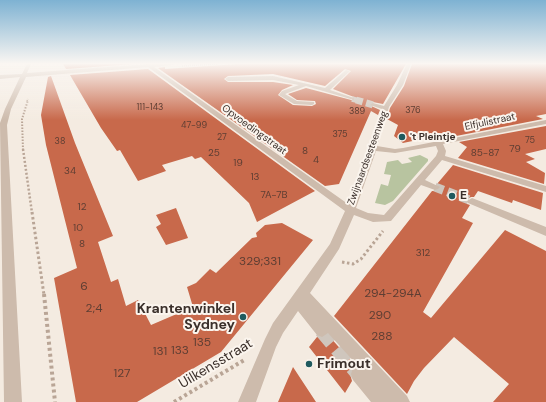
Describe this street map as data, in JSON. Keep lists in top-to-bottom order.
{
  "streets": {
    "street": ["Elfjulistraat", "Opvoedingstraat", "Zwijnaardsesteenweg"],
    "path": ["Uilkensstraat"]
  },
  "crossings": [
    ["Elfjulistraat", "Zwijnaardsesteenweg"],
    ["Opvoedingstraat", "Zwijnaardsesteenweg"],
    ["Zwijnaardsesteenweg", "Uilkensstraat"]
  ],
  "places": [
    "'t Pleintje",
    "E",
    "Krantenwinkel Sydney",
    "Frimout"
  ],
  "house_numbers": [
    "111-143",
    "376",
    "389",
    "47-99",
    "375",
    "27",
    "75",
    "38",
    "79",
    "8",
    "25",
    "85-87",
    "4",
    "19",
    "34",
    "13",
    "7A-7B",
    "12",
    "10",
    "8",
    "312",
    "329;331",
    "6",
    "294-294A",
    "2;4",
    "290",
    "288",
    "135",
    "133",
    "131",
    "127"
  ]
}
